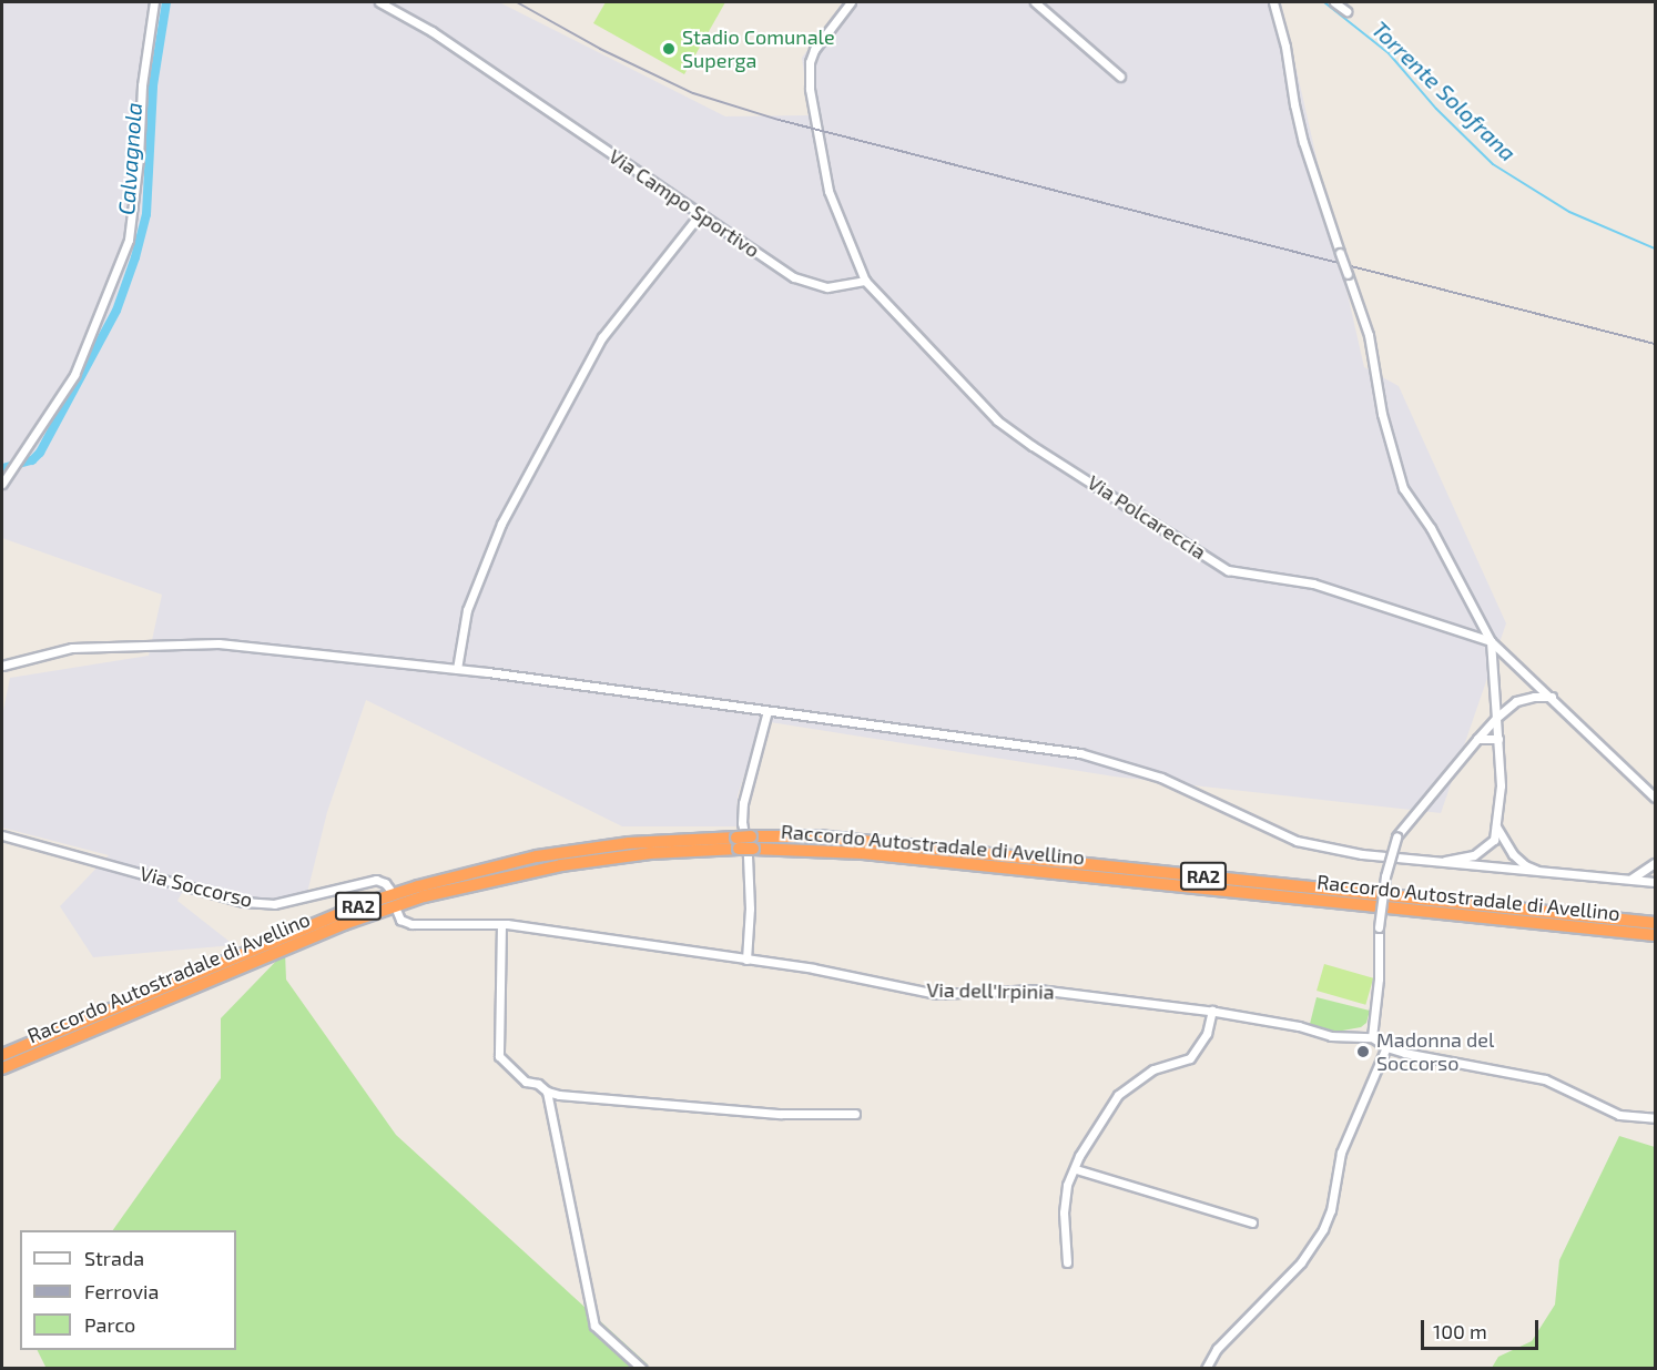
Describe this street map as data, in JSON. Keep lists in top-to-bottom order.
{
  "streets": {
    "highway": ["Raccordo Autostradale di Avellino", "RA2"],
    "street": [
      "Via Campo Sportivo",
      "Via Polcareccia",
      "Via Soccorso",
      "Via dell'Irpinia"
    ]
  },
  "crossings": [
    ["Via Campo Sportivo", "Via Polcareccia"]
  ],
  "water": ["Torrente Solofrana", "Calvagnola"],
  "places": ["Stadio Comunale Superga", "Madonna del Soccorso"],
  "legend": ["Strada", "Ferrovia", "Parco"],
  "scale_bar": "100 m"
}
